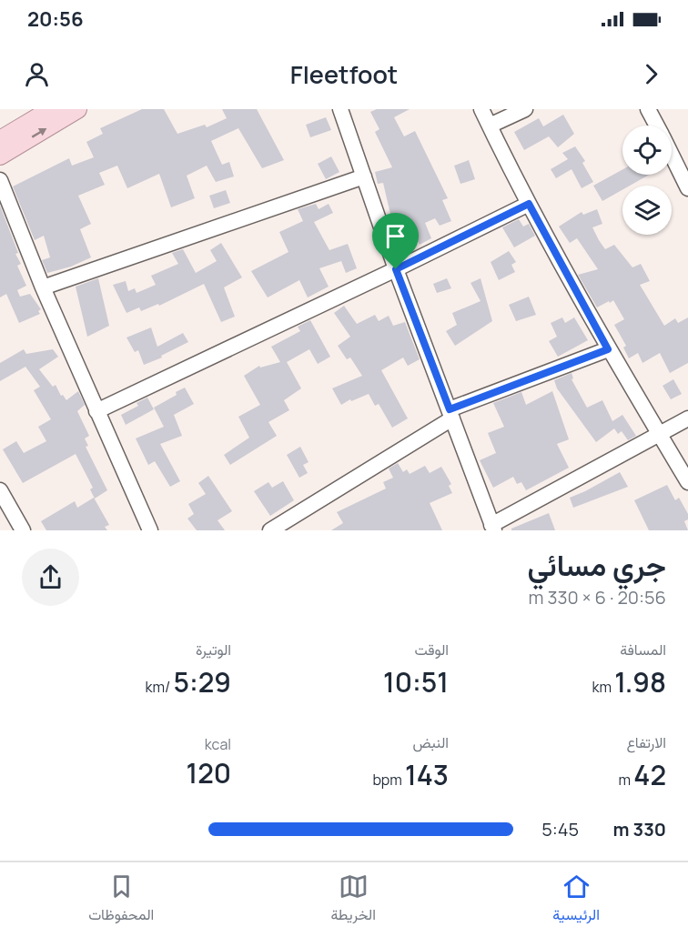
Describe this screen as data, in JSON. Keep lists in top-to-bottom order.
{
  "page": {
    "status": "20:56",
    "header": "Fleetfoot",
    "heading": ["جري مسائي", "20:56 · 6 × 330 m"],
    "stats": [
      ["المسافة", "1.98 km"],
      ["الوقت", "10:51"],
      ["الوتيرة", "5:29 /km"],
      ["الارتفاع", "42 m"],
      ["النبض", "143 bpm"],
      ["kcal", "120"]
    ],
    "list": [
      {
        "name": "330 m",
        "note": "5:45"
      }
    ],
    "tabs": ["الرئيسية", "الخريطة", "المحفوظات"]
  }
}
